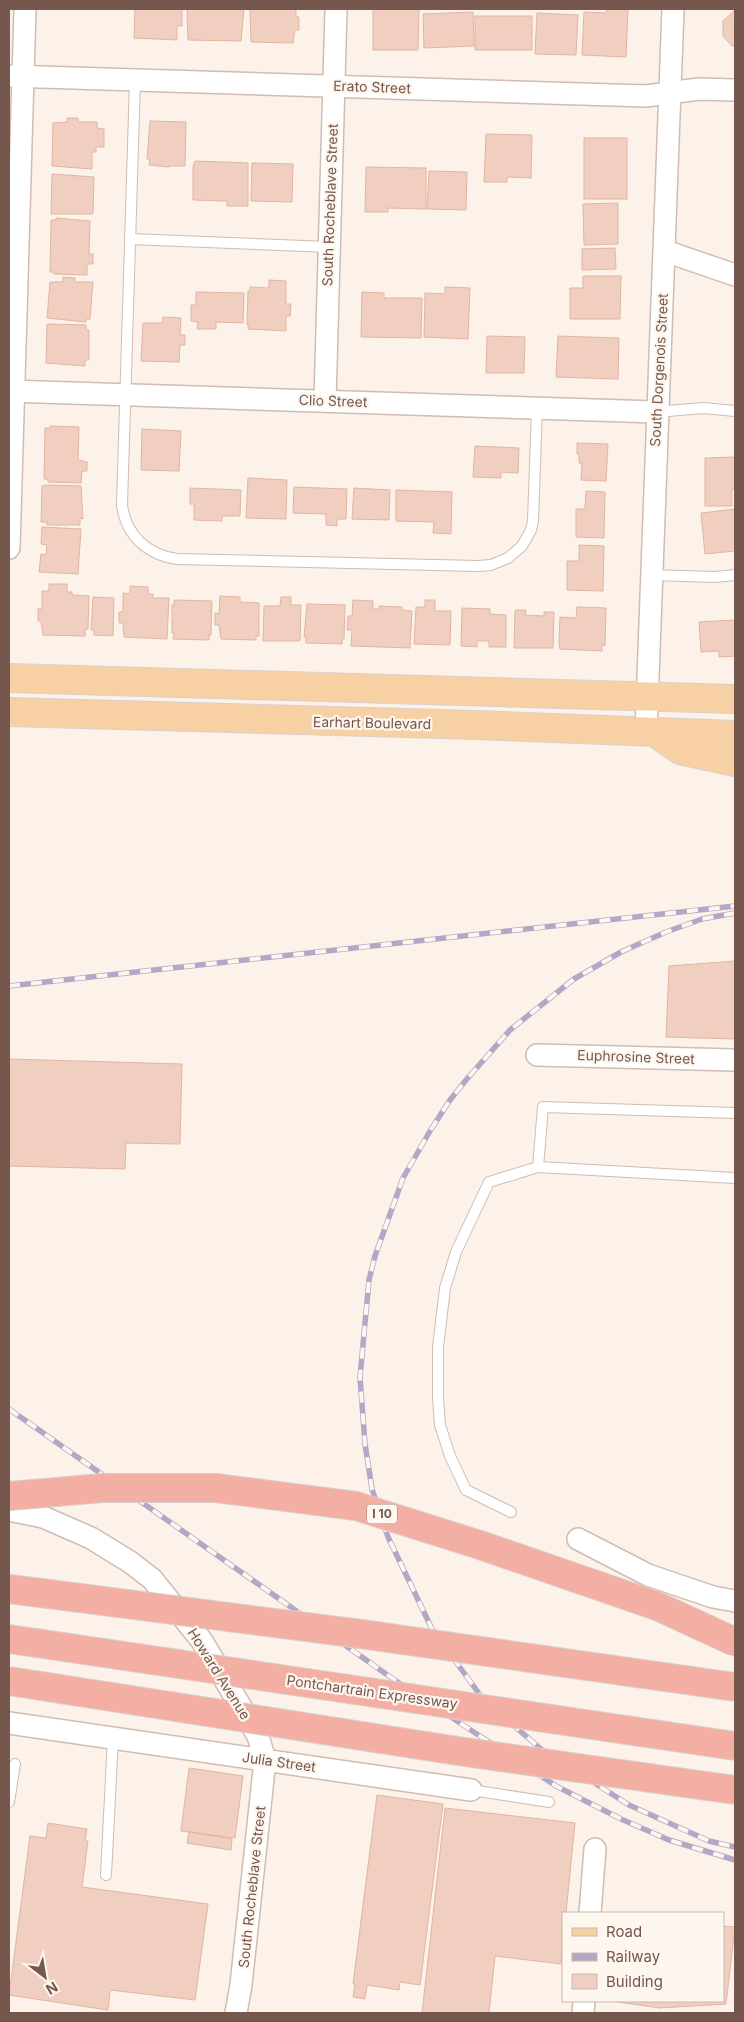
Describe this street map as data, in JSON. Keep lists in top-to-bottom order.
{
  "streets": {
    "highway": ["I 10", "Pontchartrain Expressway"],
    "main road": ["Earhart Boulevard"],
    "street": [
      "Erato Street",
      "South Rocheblave Street",
      "South Dorgenois Street",
      "Clio Street",
      "Euphrosine Street",
      "Howard Avenue",
      "Julia Street"
    ]
  },
  "crossings": [
    ["Erato Street", "South Rocheblave Street"],
    ["Erato Street", "South Dorgenois Street"],
    ["South Rocheblave Street", "Clio Street"],
    ["South Rocheblave Street", "Howard Avenue"],
    ["South Rocheblave Street", "Julia Street"],
    ["South Dorgenois Street", "Clio Street"],
    ["South Dorgenois Street", "Earhart Boulevard"],
    ["Howard Avenue", "Julia Street"]
  ],
  "legend": ["Road", "Railway", "Building"],
  "north": "bottom right"
}
